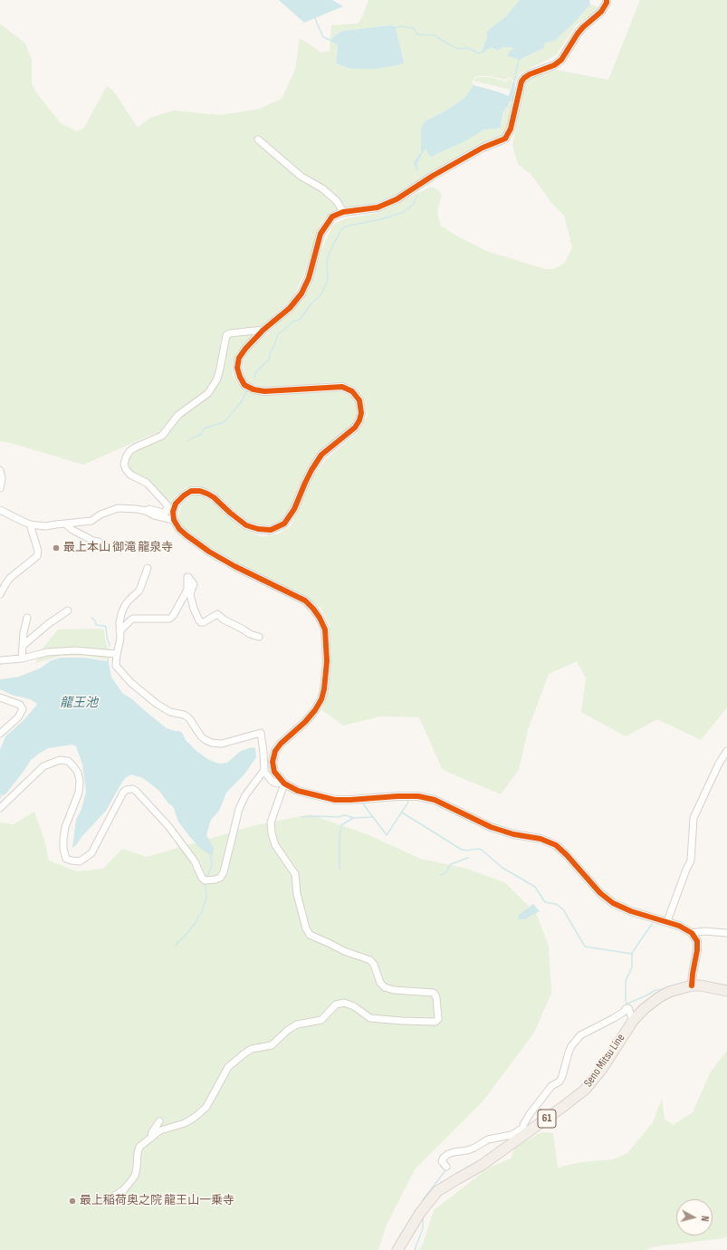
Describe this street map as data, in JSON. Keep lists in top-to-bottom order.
{
  "streets": {
    "main road": ["Seno Mitsu Line", "61"]
  },
  "water": ["龍王池"],
  "places": ["最上本山 御滝 龍泉寺", "最上稲荷奥之院 龍王山一乗寺"],
  "north": "right"
}
